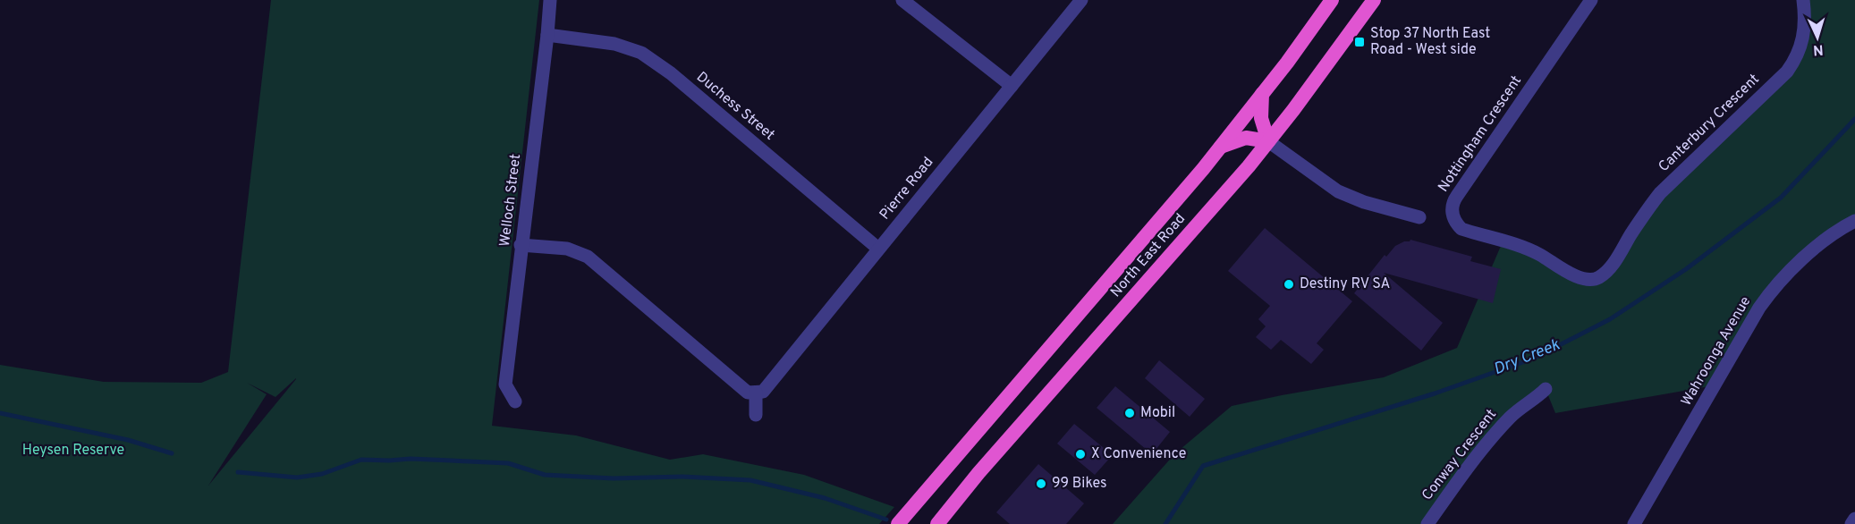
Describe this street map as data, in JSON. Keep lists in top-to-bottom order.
{
  "streets": {
    "highway": ["North East Road"],
    "street": [
      "Duchess Street",
      "Canterbury Crescent",
      "Nottingham Crescent",
      "Pierre Road",
      "Welloch Street",
      "Wahroonga Avenue",
      "Conway Crescent"
    ]
  },
  "crossings": [
    ["Duchess Street", "Pierre Road"],
    ["Duchess Street", "Welloch Street"],
    ["Canterbury Crescent", "Nottingham Crescent"]
  ],
  "water": ["Dry Creek"],
  "parks": ["Heysen Reserve"],
  "places": {
    "transit": ["Stop 37 North East Road - West side"],
    "other": [
      "Destiny RV SA",
      "Mobil",
      "X Convenience",
      "99 Bikes"
    ]
  },
  "north": "bottom"
}
